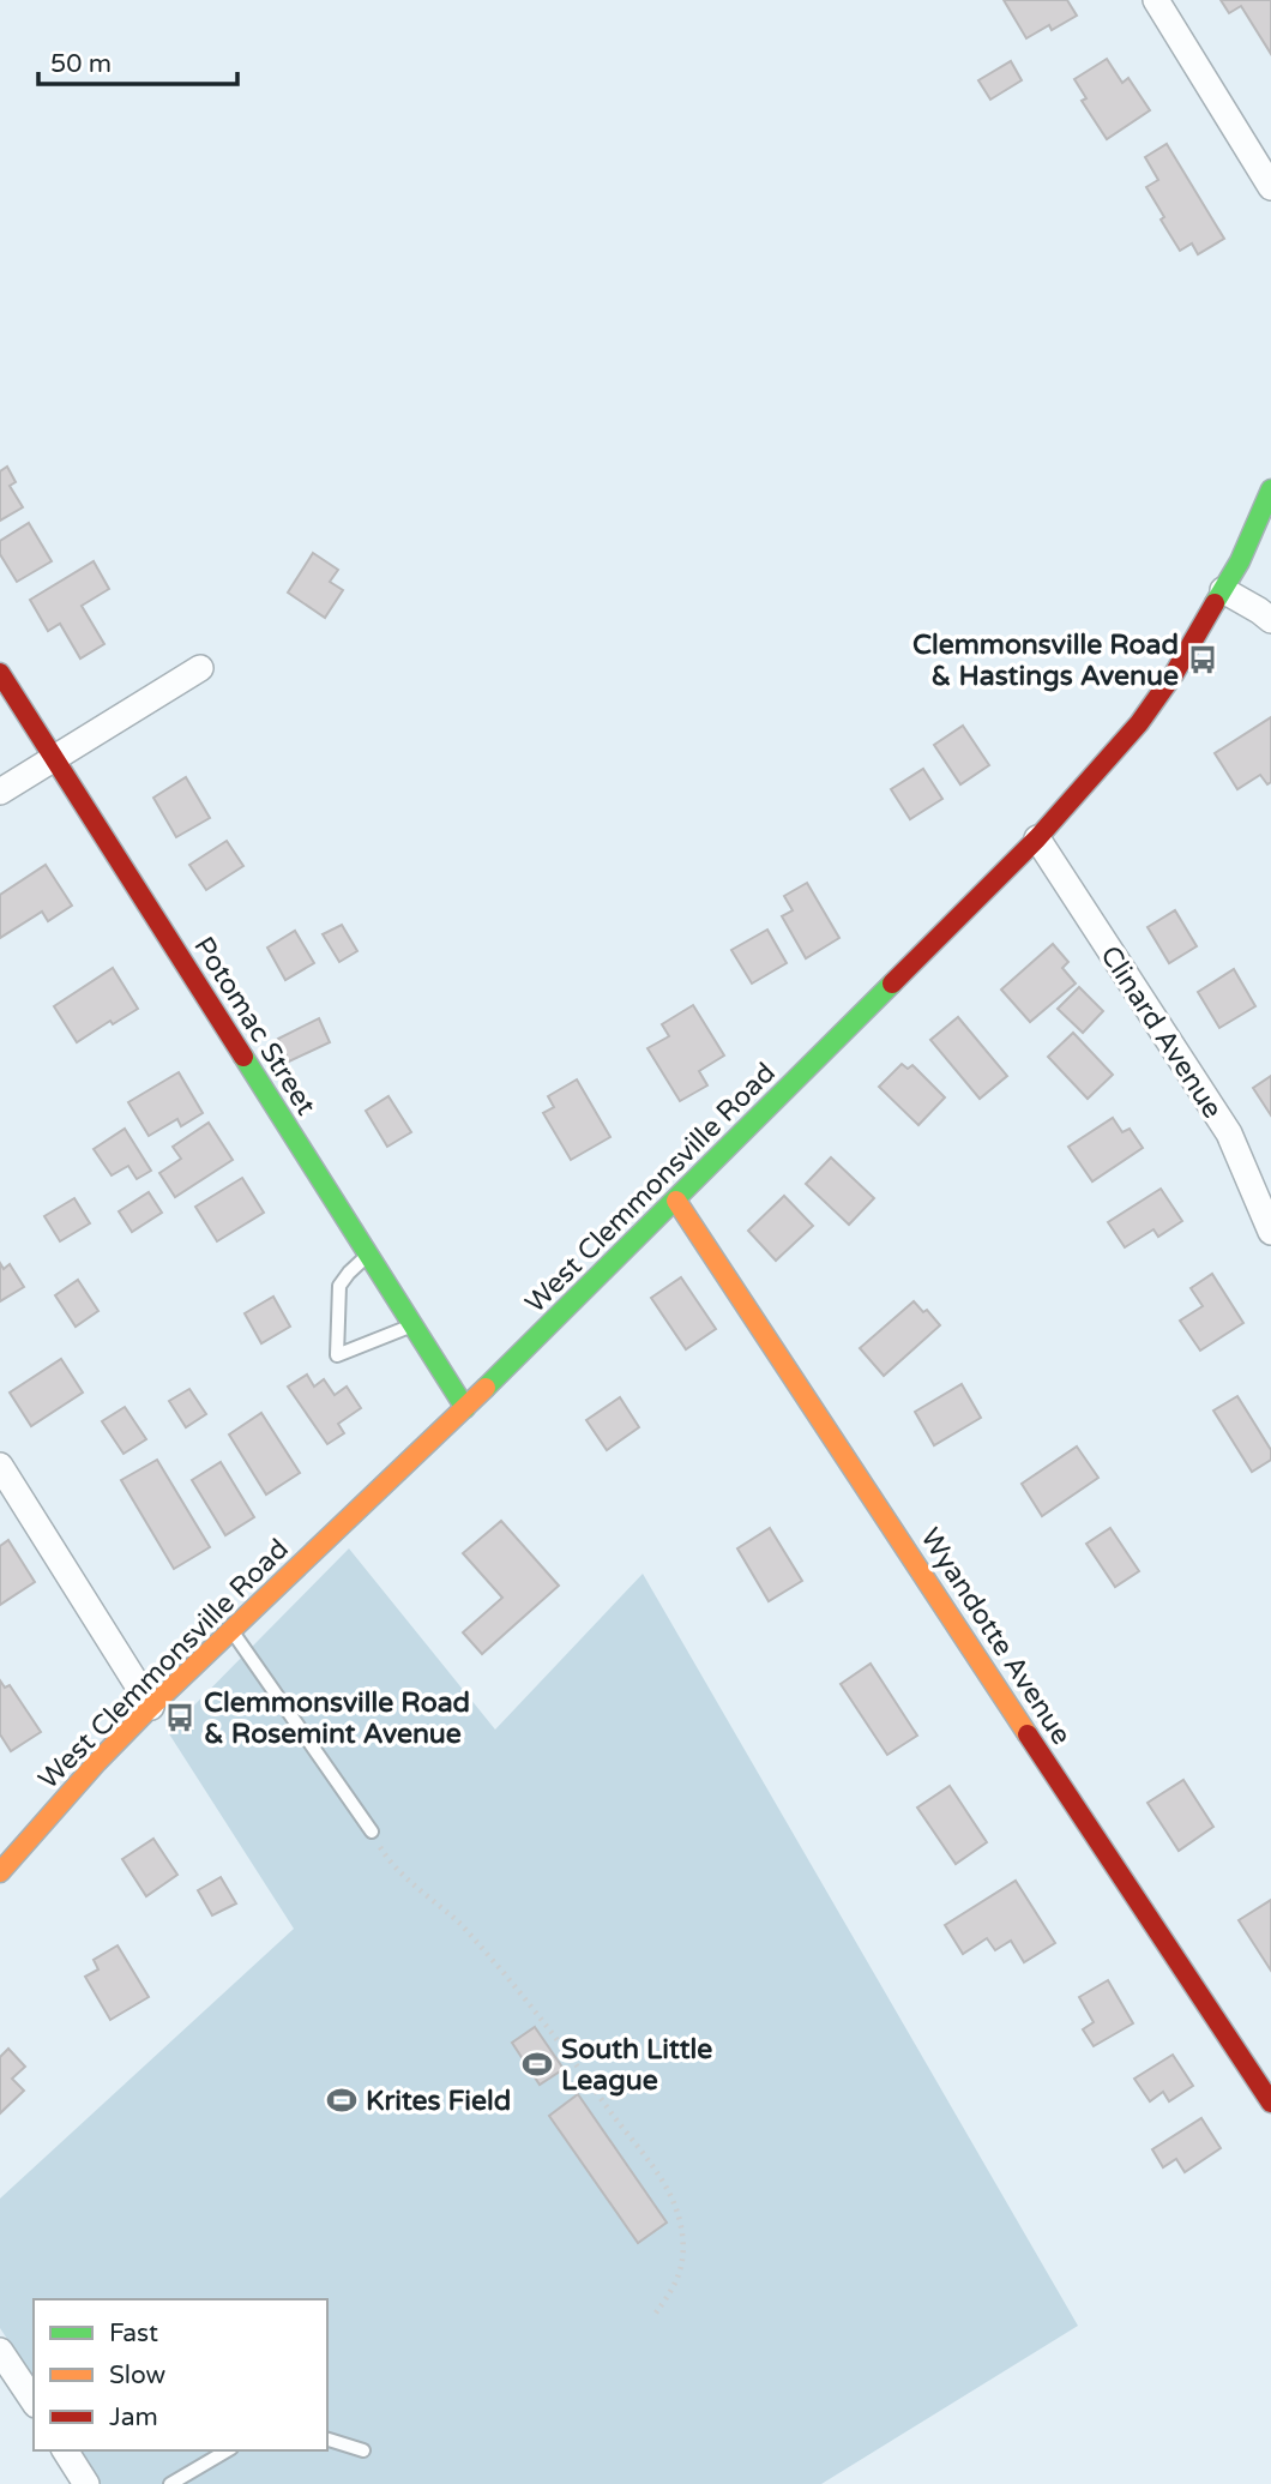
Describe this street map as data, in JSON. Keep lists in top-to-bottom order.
{
  "streets": {
    "street": [
      "Potomac Street",
      "Clinard Avenue",
      "West Clemmonsville Road",
      "Wyandotte Avenue"
    ]
  },
  "crossings": [
    ["Potomac Street", "West Clemmonsville Road"],
    ["Clinard Avenue", "West Clemmonsville Road"],
    ["West Clemmonsville Road", "Wyandotte Avenue"]
  ],
  "places": {
    "bus stop": ["Clemmonsville Road & Hastings Avenue", "Clemmonsville Road & Rosemint Avenue"],
    "sports": ["South Little League", "Krites Field"]
  },
  "legend": ["Fast", "Slow", "Jam"],
  "scale_bar": "50 m"
}
